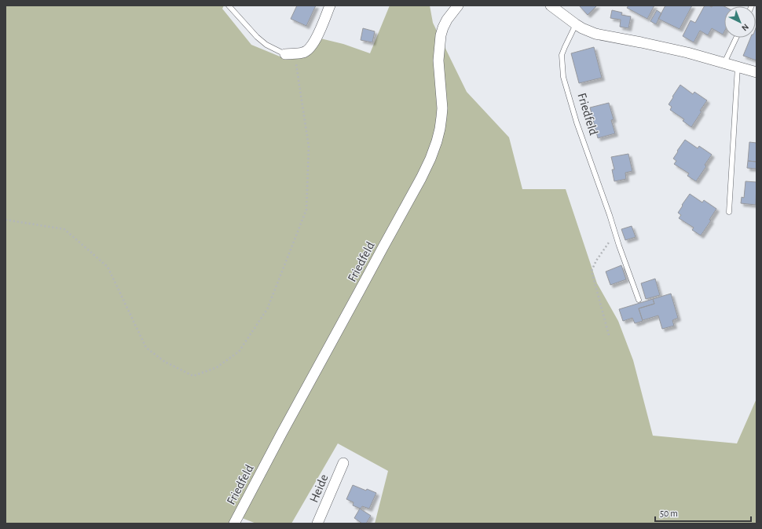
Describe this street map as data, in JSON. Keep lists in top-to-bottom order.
{
  "streets": {
    "street": ["Friedfeld", "Heide"]
  },
  "scale_bar": "50 m",
  "north": "bottom right"
}
